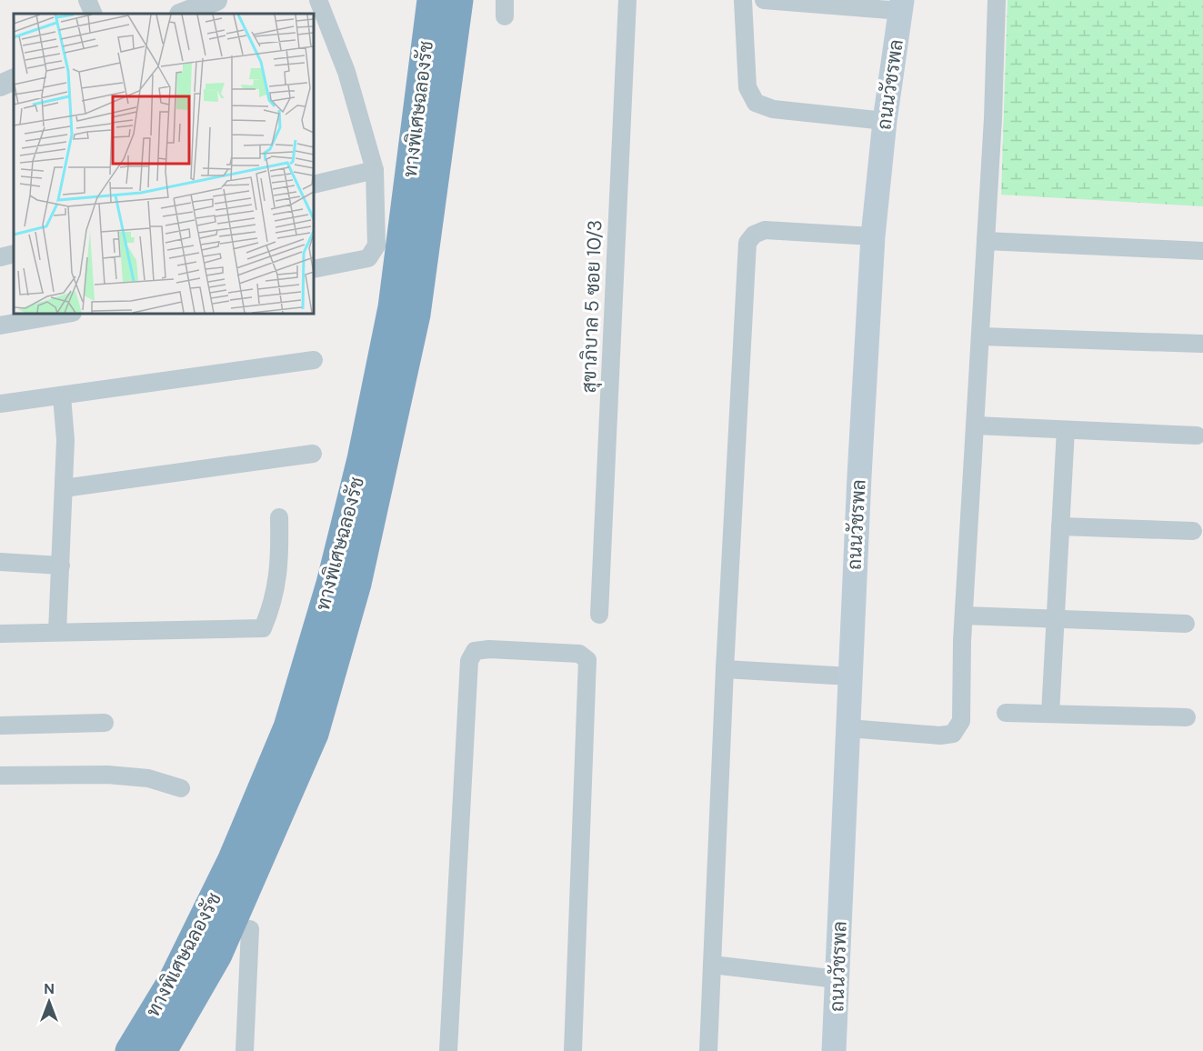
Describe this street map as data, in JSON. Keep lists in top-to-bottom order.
{
  "streets": {
    "highway": ["ทางพิเศษฉลองรัช"],
    "main road": ["ถนนวัชรพล"],
    "street": ["สุขาภิบาล 5 ซอย 10/3"]
  },
  "north": "top"
}
